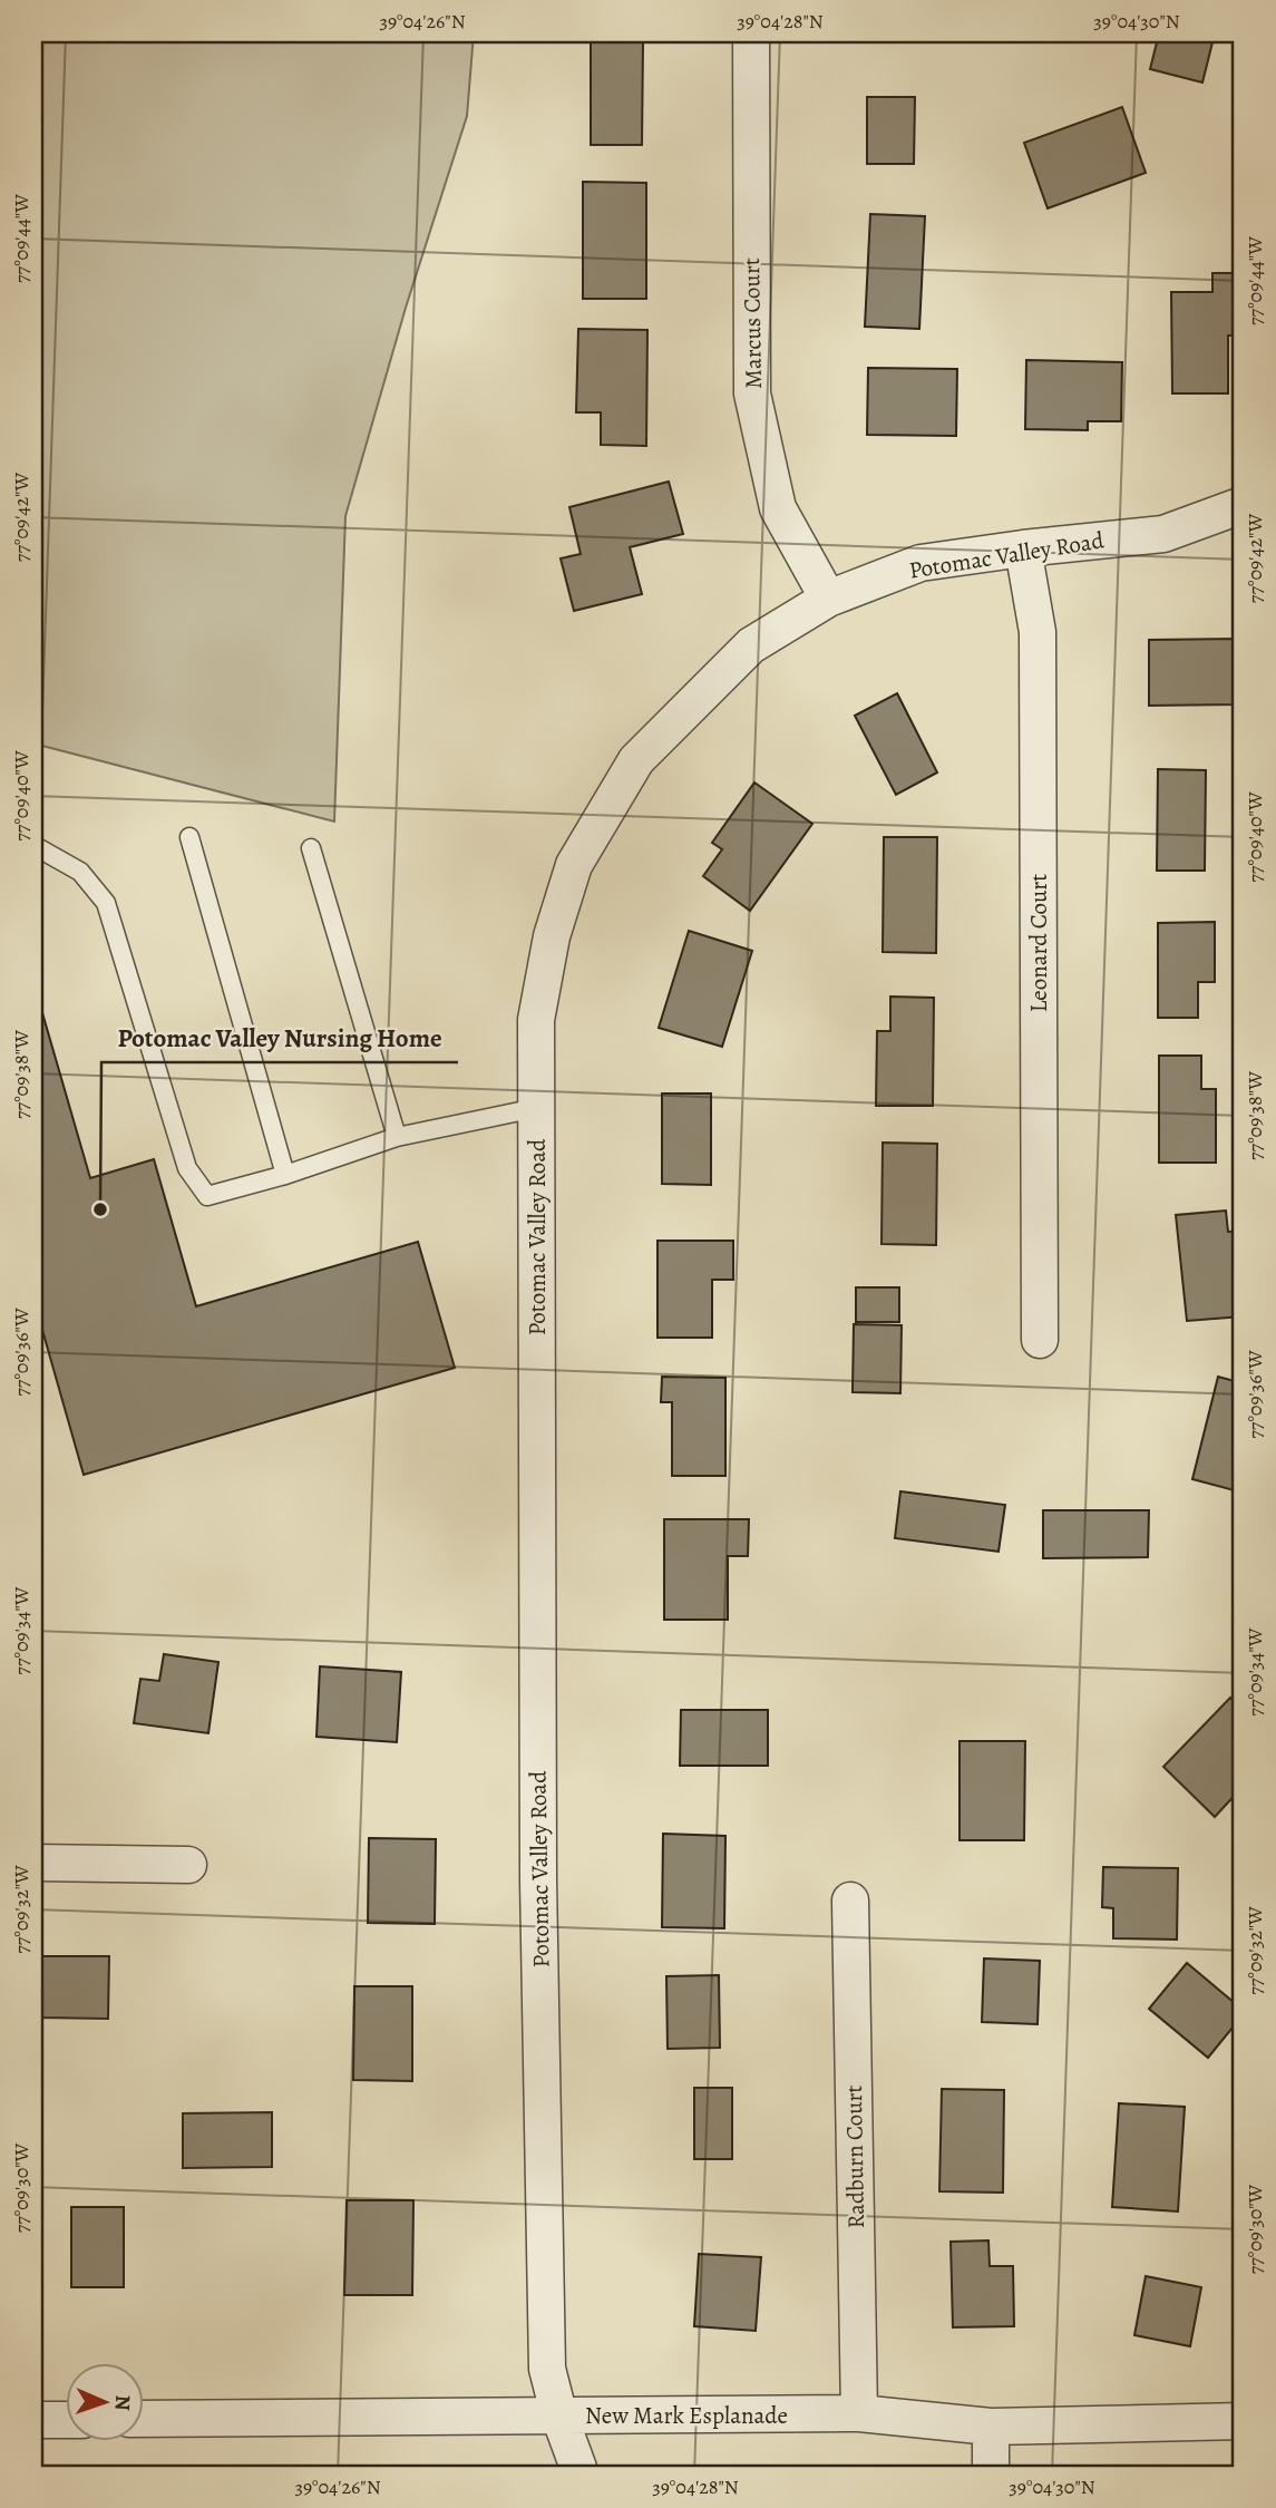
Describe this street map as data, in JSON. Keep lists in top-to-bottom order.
{
  "streets": {
    "street": [
      "Marcus Court",
      "Potomac Valley Road",
      "Leonard Court",
      "Radburn Court",
      "New Mark Esplanade"
    ]
  },
  "crossings": [
    ["Marcus Court", "Potomac Valley Road"],
    ["Potomac Valley Road", "Leonard Court"],
    ["Potomac Valley Road", "New Mark Esplanade"],
    ["Radburn Court", "New Mark Esplanade"]
  ],
  "places": ["Potomac Valley Nursing Home"],
  "north": "right",
  "coordinates": [
    "39°04'26\"N",
    "39°04'28\"N",
    "39°04'30\"N",
    "77°09'44\"W",
    "77°09'42\"W",
    "77°09'40\"W",
    "77°09'38\"W",
    "77°09'36\"W",
    "77°09'34\"W",
    "77°09'32\"W",
    "77°09'30\"W"
  ]
}
